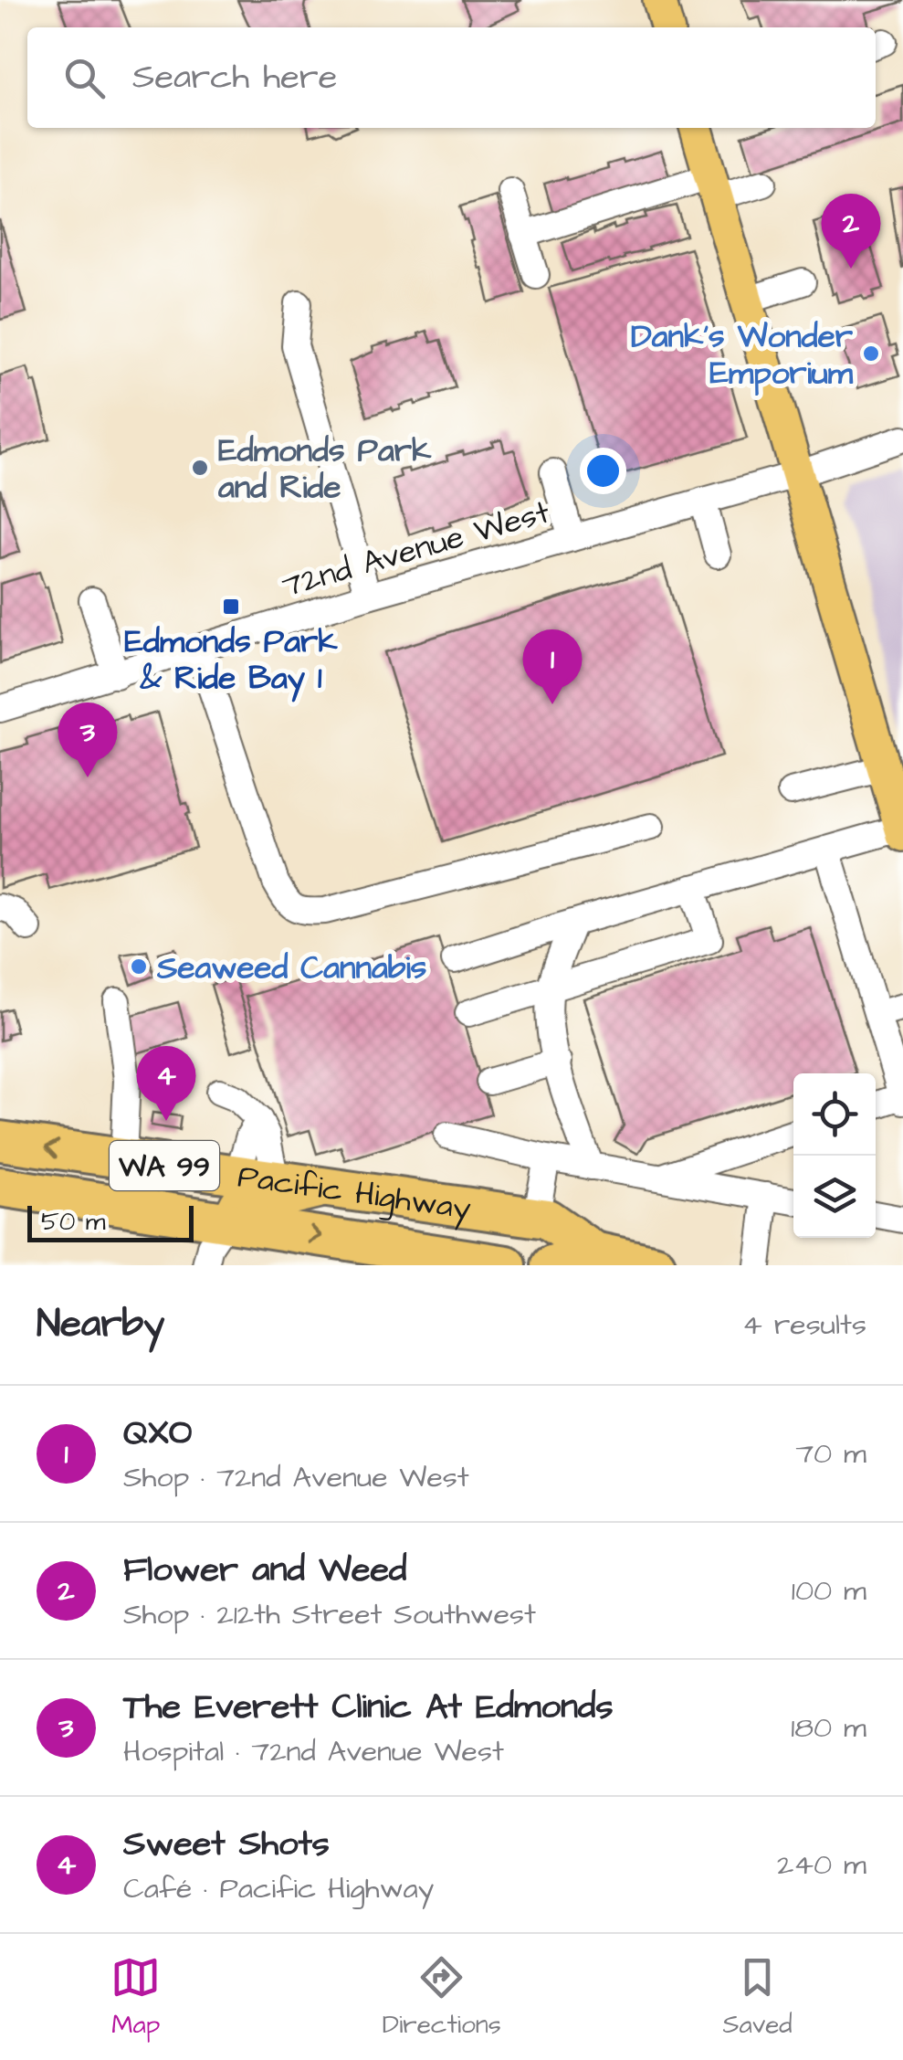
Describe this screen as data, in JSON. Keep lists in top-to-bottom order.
{
  "streets": {
    "highway": ["WA 99", "Pacific Highway"],
    "street": ["72nd Avenue West"]
  },
  "places": {
    "other": ["Dank's Wonder Emporium", "Edmonds Park and Ride", "Seaweed Cannabis"],
    "transit": ["Edmonds Park & Ride Bay 1"]
  },
  "scale_bar": "50 m",
  "page": {
    "search": "Search here",
    "pins": [
      "2",
      "1",
      "3",
      "4"
    ],
    "scale": "50 m",
    "heading": ["Nearby", "4 results"],
    "list": [
      {
        "mark": "1",
        "name": "QXO",
        "note": "Shop · 72nd Avenue West",
        "value": "70 m"
      },
      {
        "mark": "2",
        "name": "Flower and Weed",
        "note": "Shop · 212th Street Southwest",
        "value": "100 m"
      },
      {
        "mark": "3",
        "name": "The Everett Clinic At Edmonds",
        "note": "Hospital · 72nd Avenue West",
        "value": "180 m"
      },
      {
        "mark": "4",
        "name": "Sweet Shots",
        "note": "Café · Pacific Highway",
        "value": "240 m"
      }
    ],
    "nav": ["Map", "Directions", "Saved"]
  }
}
